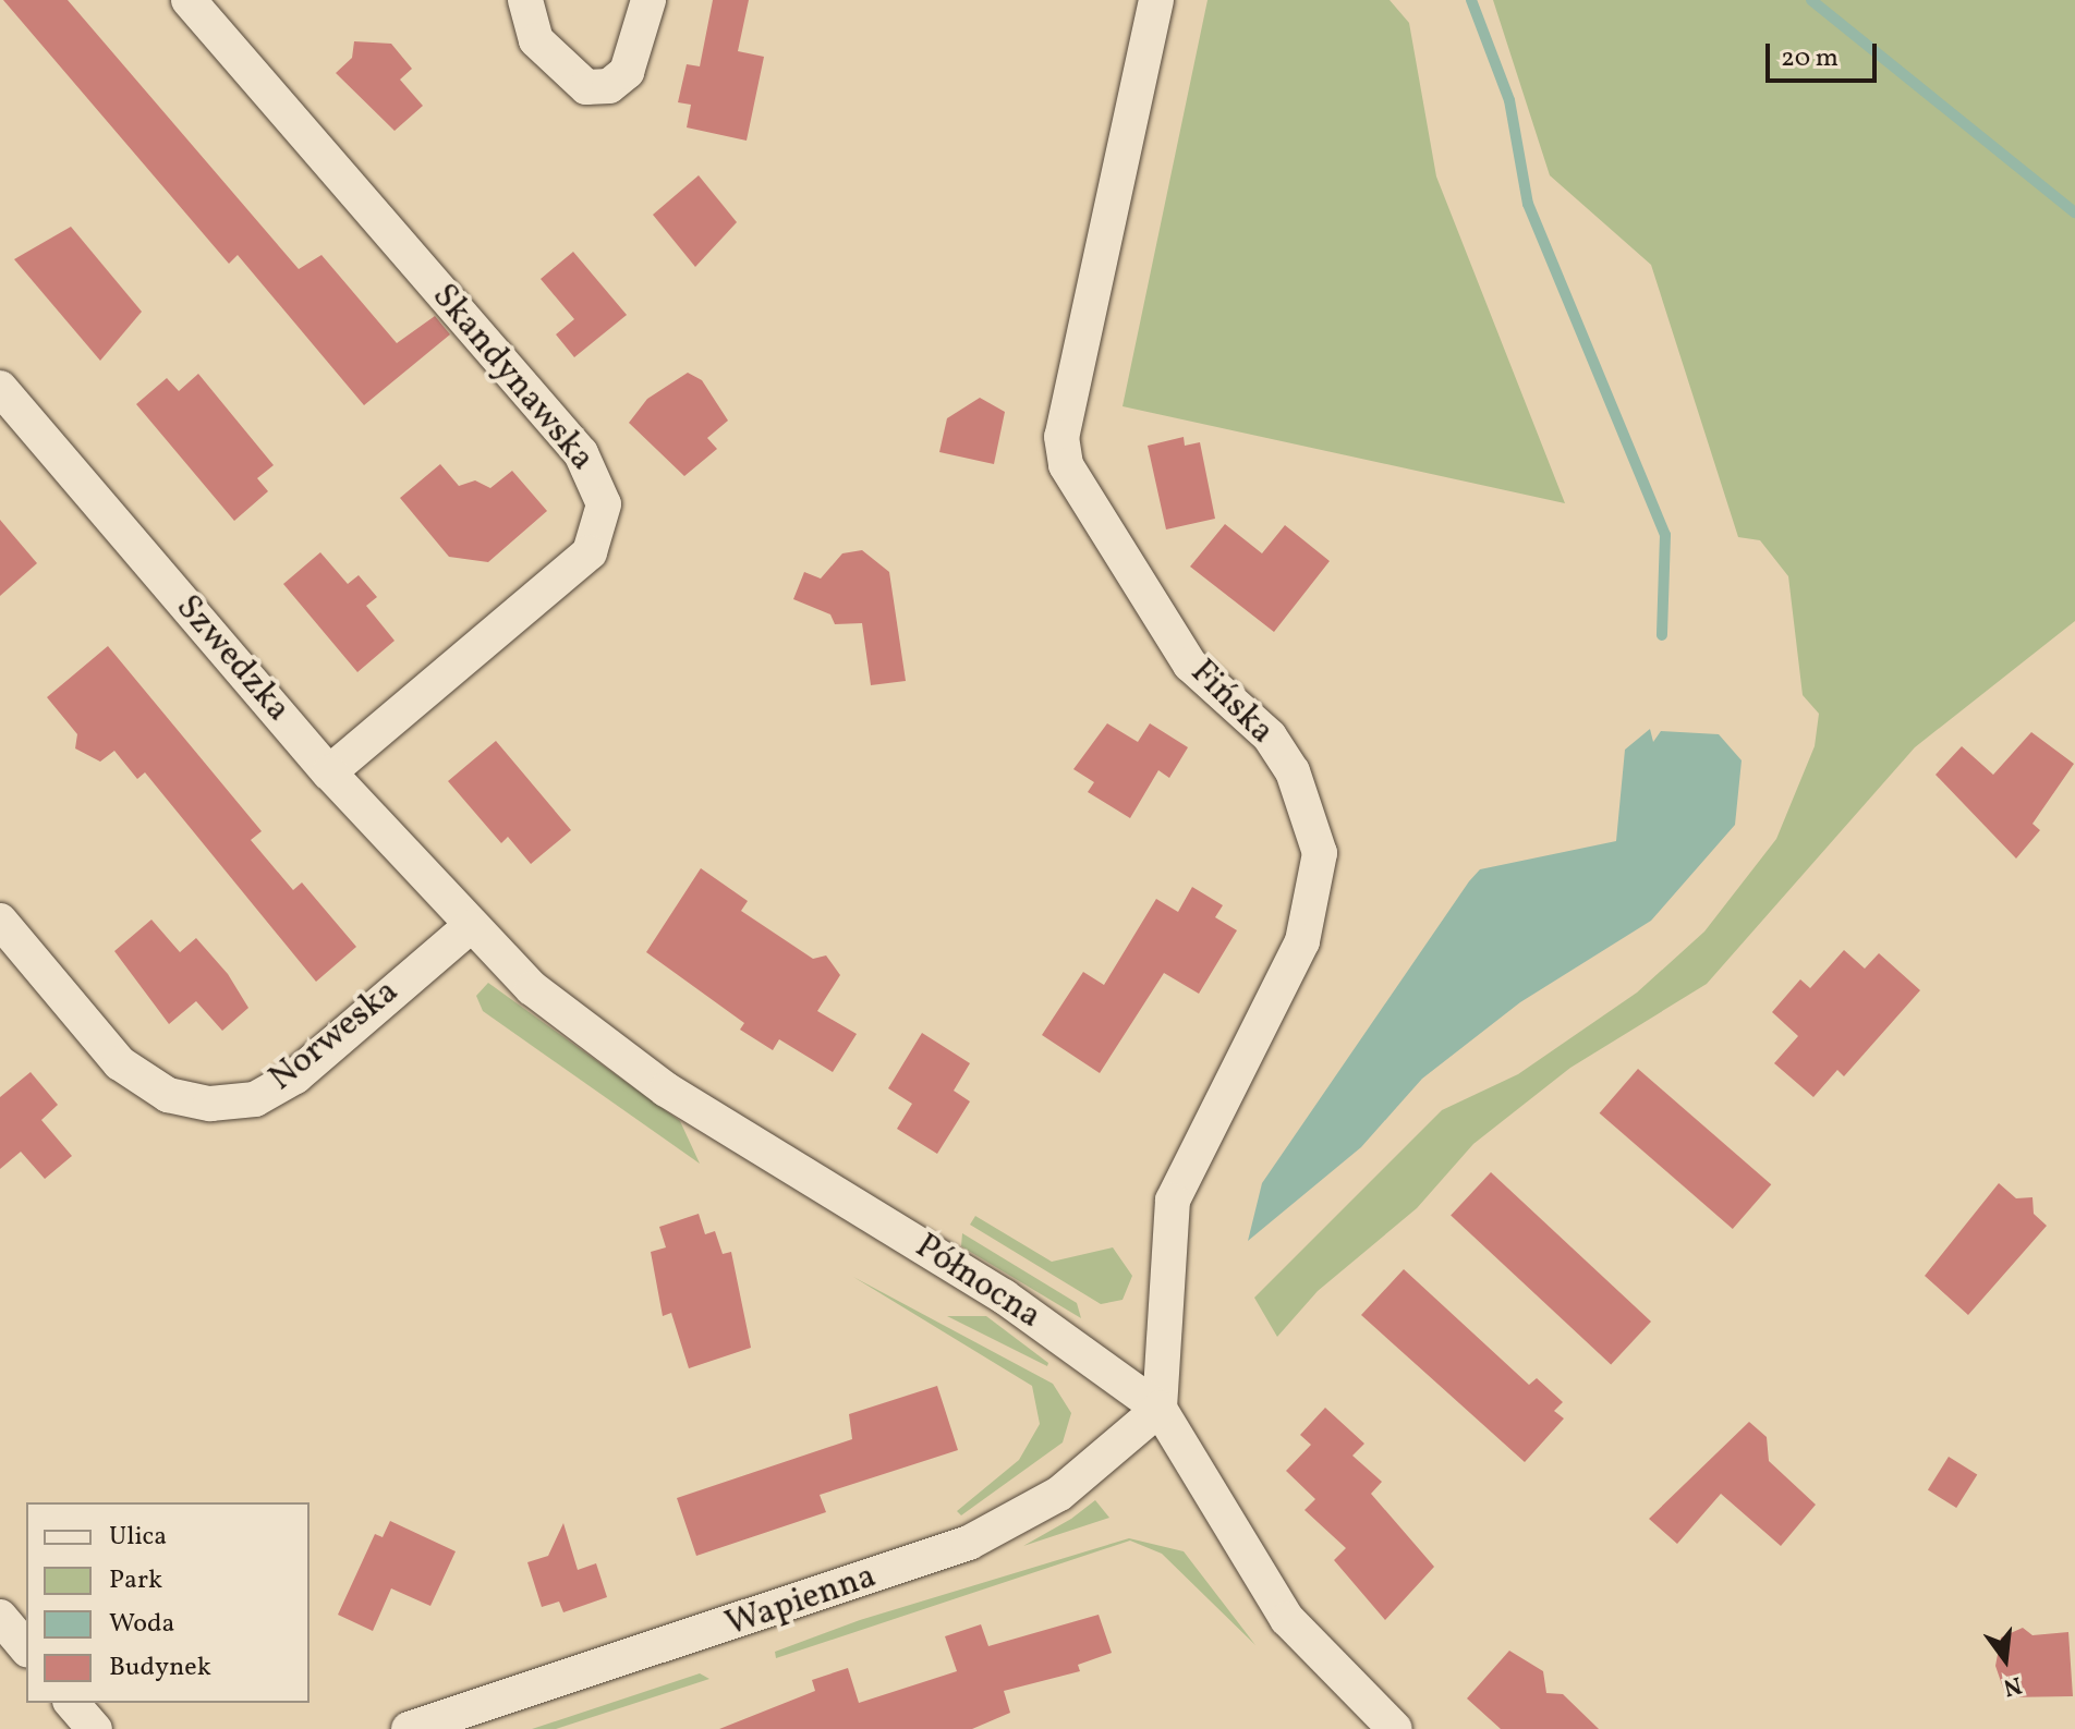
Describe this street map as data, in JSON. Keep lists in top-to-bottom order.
{
  "streets": {
    "street": [
      "Skandynawska",
      "Szwedzka",
      "Fińska",
      "Norweska",
      "Północna",
      "Wapienna"
    ]
  },
  "crossings": [
    ["Skandynawska", "Szwedzka"],
    ["Szwedzka", "Norweska"],
    ["Szwedzka", "Północna"],
    ["Fińska", "Północna"],
    ["Fińska", "Wapienna"],
    ["Norweska", "Północna"],
    ["Północna", "Wapienna"]
  ],
  "legend": [
    "Ulica",
    "Park",
    "Woda",
    "Budynek"
  ],
  "scale_bar": "20 m",
  "north": "bottom"
}
